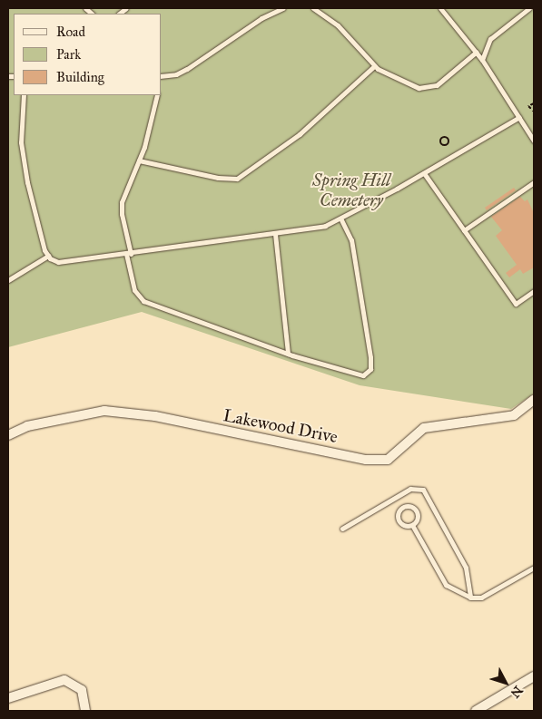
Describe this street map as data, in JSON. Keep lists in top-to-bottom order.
{
  "streets": {
    "street": ["Lakewood Drive"]
  },
  "parks": ["Spring Hill Cemetery"],
  "legend": ["Road", "Park", "Building"],
  "north": "bottom right"
}
